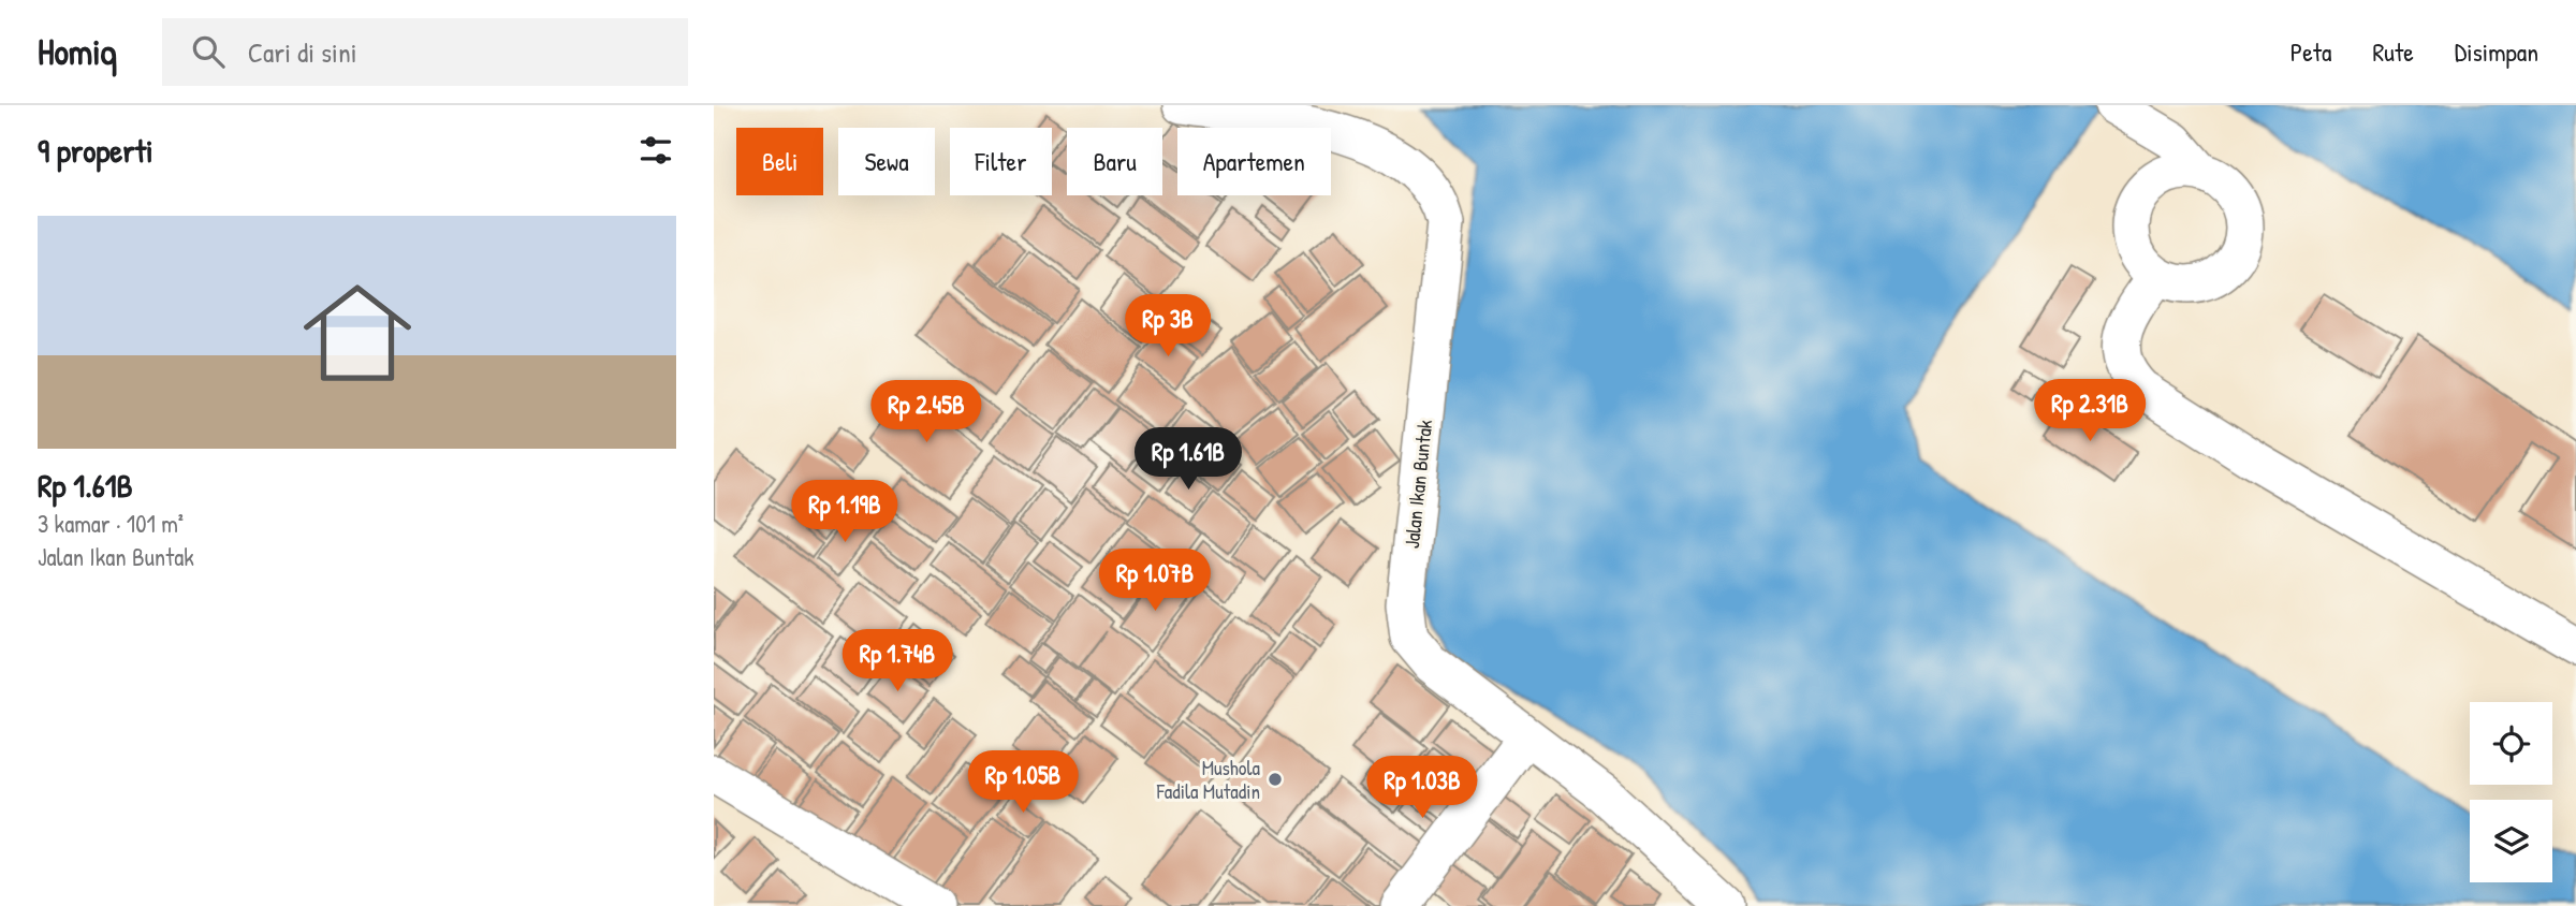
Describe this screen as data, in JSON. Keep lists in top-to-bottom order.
{
  "streets": {
    "street": ["Jalan Ikan Buntak"]
  },
  "places": ["Mushola Fadila Mutadin"],
  "page": {
    "header": "Homiq",
    "search": "Cari di sini",
    "nav": ["Peta", "Rute", "Disimpan"],
    "heading": "9 properti",
    "chip": [
      "Beli",
      "Sewa",
      "Filter",
      "Baru",
      "Apartemen"
    ],
    "list": [
      {
        "name": "Rp 1.61B",
        "note": "3 kamar · 101 m² · Jalan Ikan Buntak"
      }
    ],
    "price": [
      "Rp 3B",
      "Rp 2.31B",
      "Rp 2.45B",
      "Rp 1.61B",
      "Rp 1.19B",
      "Rp 1.07B",
      "Rp 1.74B",
      "Rp 1.05B",
      "Rp 1.03B"
    ]
  }
}
